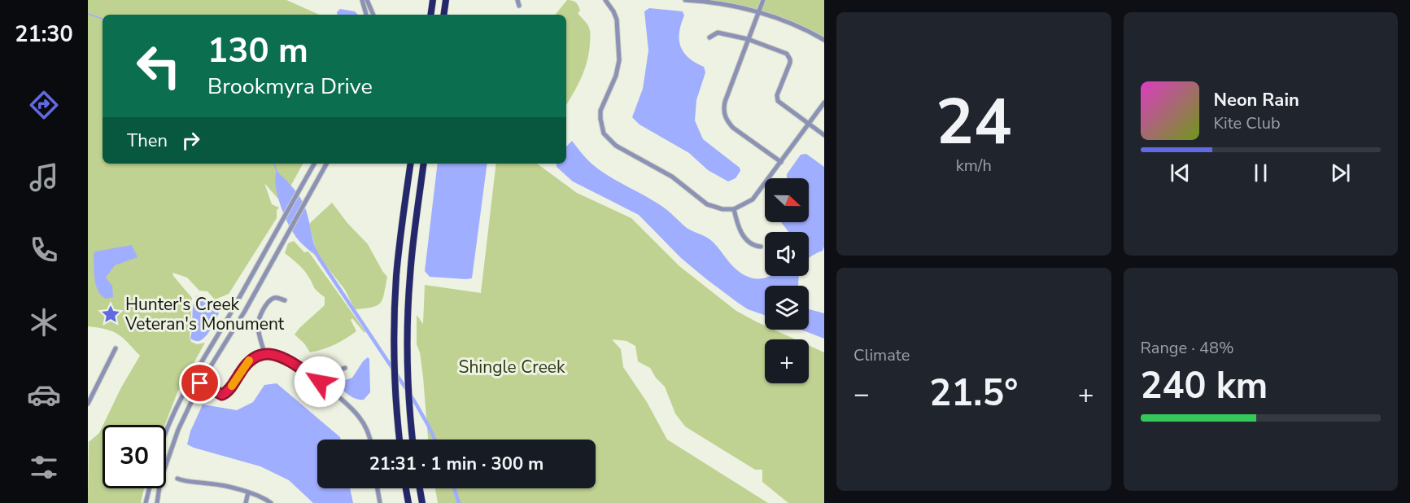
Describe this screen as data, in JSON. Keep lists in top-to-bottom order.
{
  "parks": ["Shingle Creek"],
  "places": {
    "place": ["Hunter's Creek Veteran's Monument"]
  },
  "north": "right",
  "page": {
    "tabs": "21:30",
    "tile": [
      ["24", "km/h"],
      "Climate",
      ["Range · 48%", "240 km"]
    ],
    "turn": ["130 m", "Brookmyra Drive"],
    "song": ["Neon Rain", "Kite Club"],
    "then": "Then",
    "map_buttons": "+",
    "heat": ["−", "21.5°", "+"],
    "limit": "30",
    "trip": "21:31 · 1 min · 300 m"
  }
}
